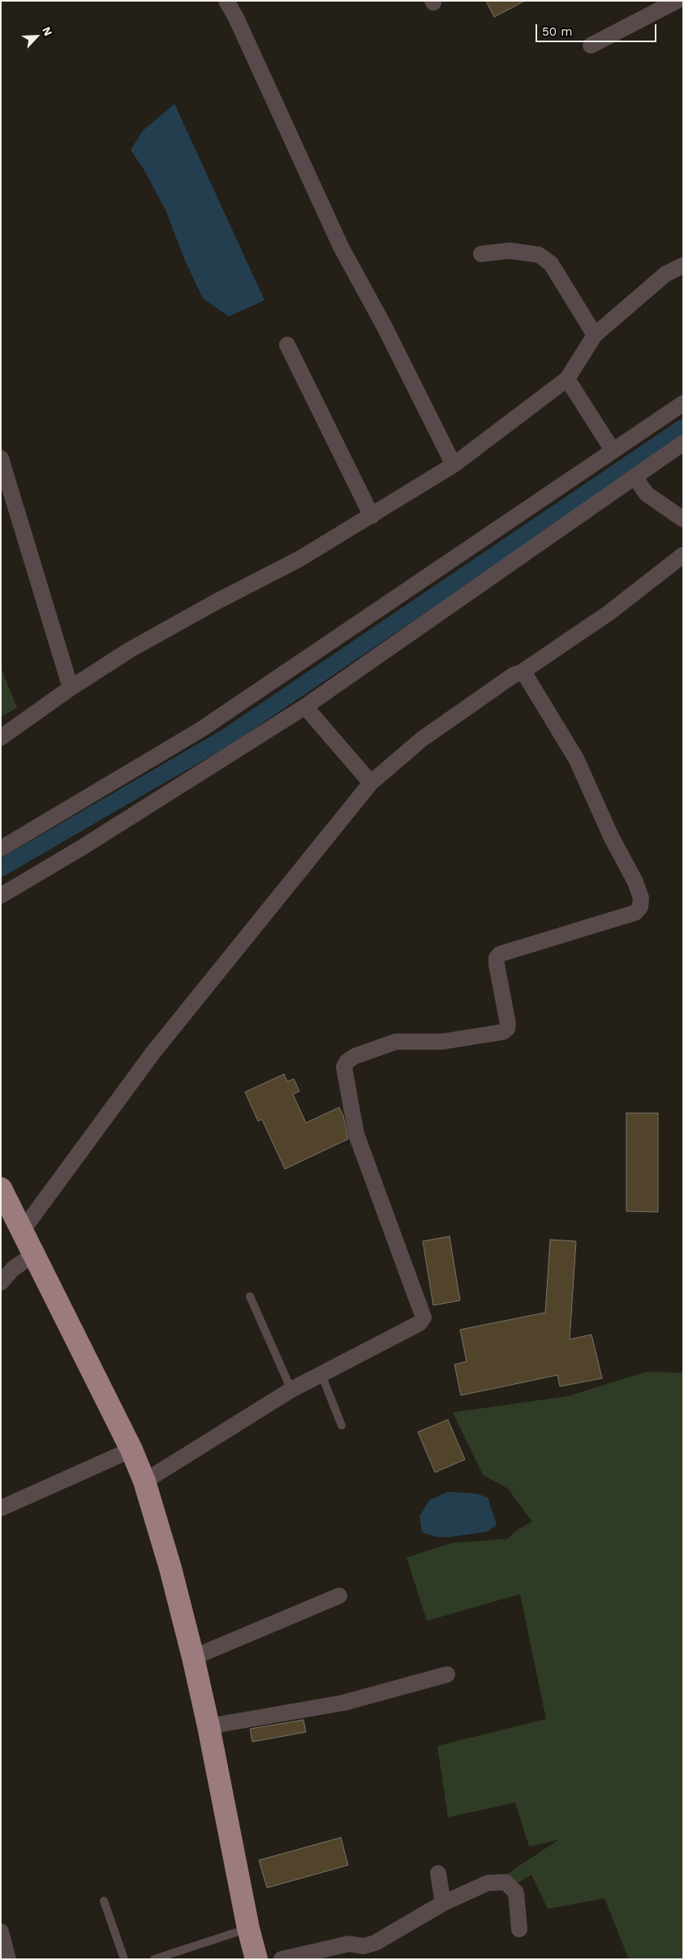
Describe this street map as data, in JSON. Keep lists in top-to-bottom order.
{
  "scale_bar": "50 m",
  "north": "top right"
}
